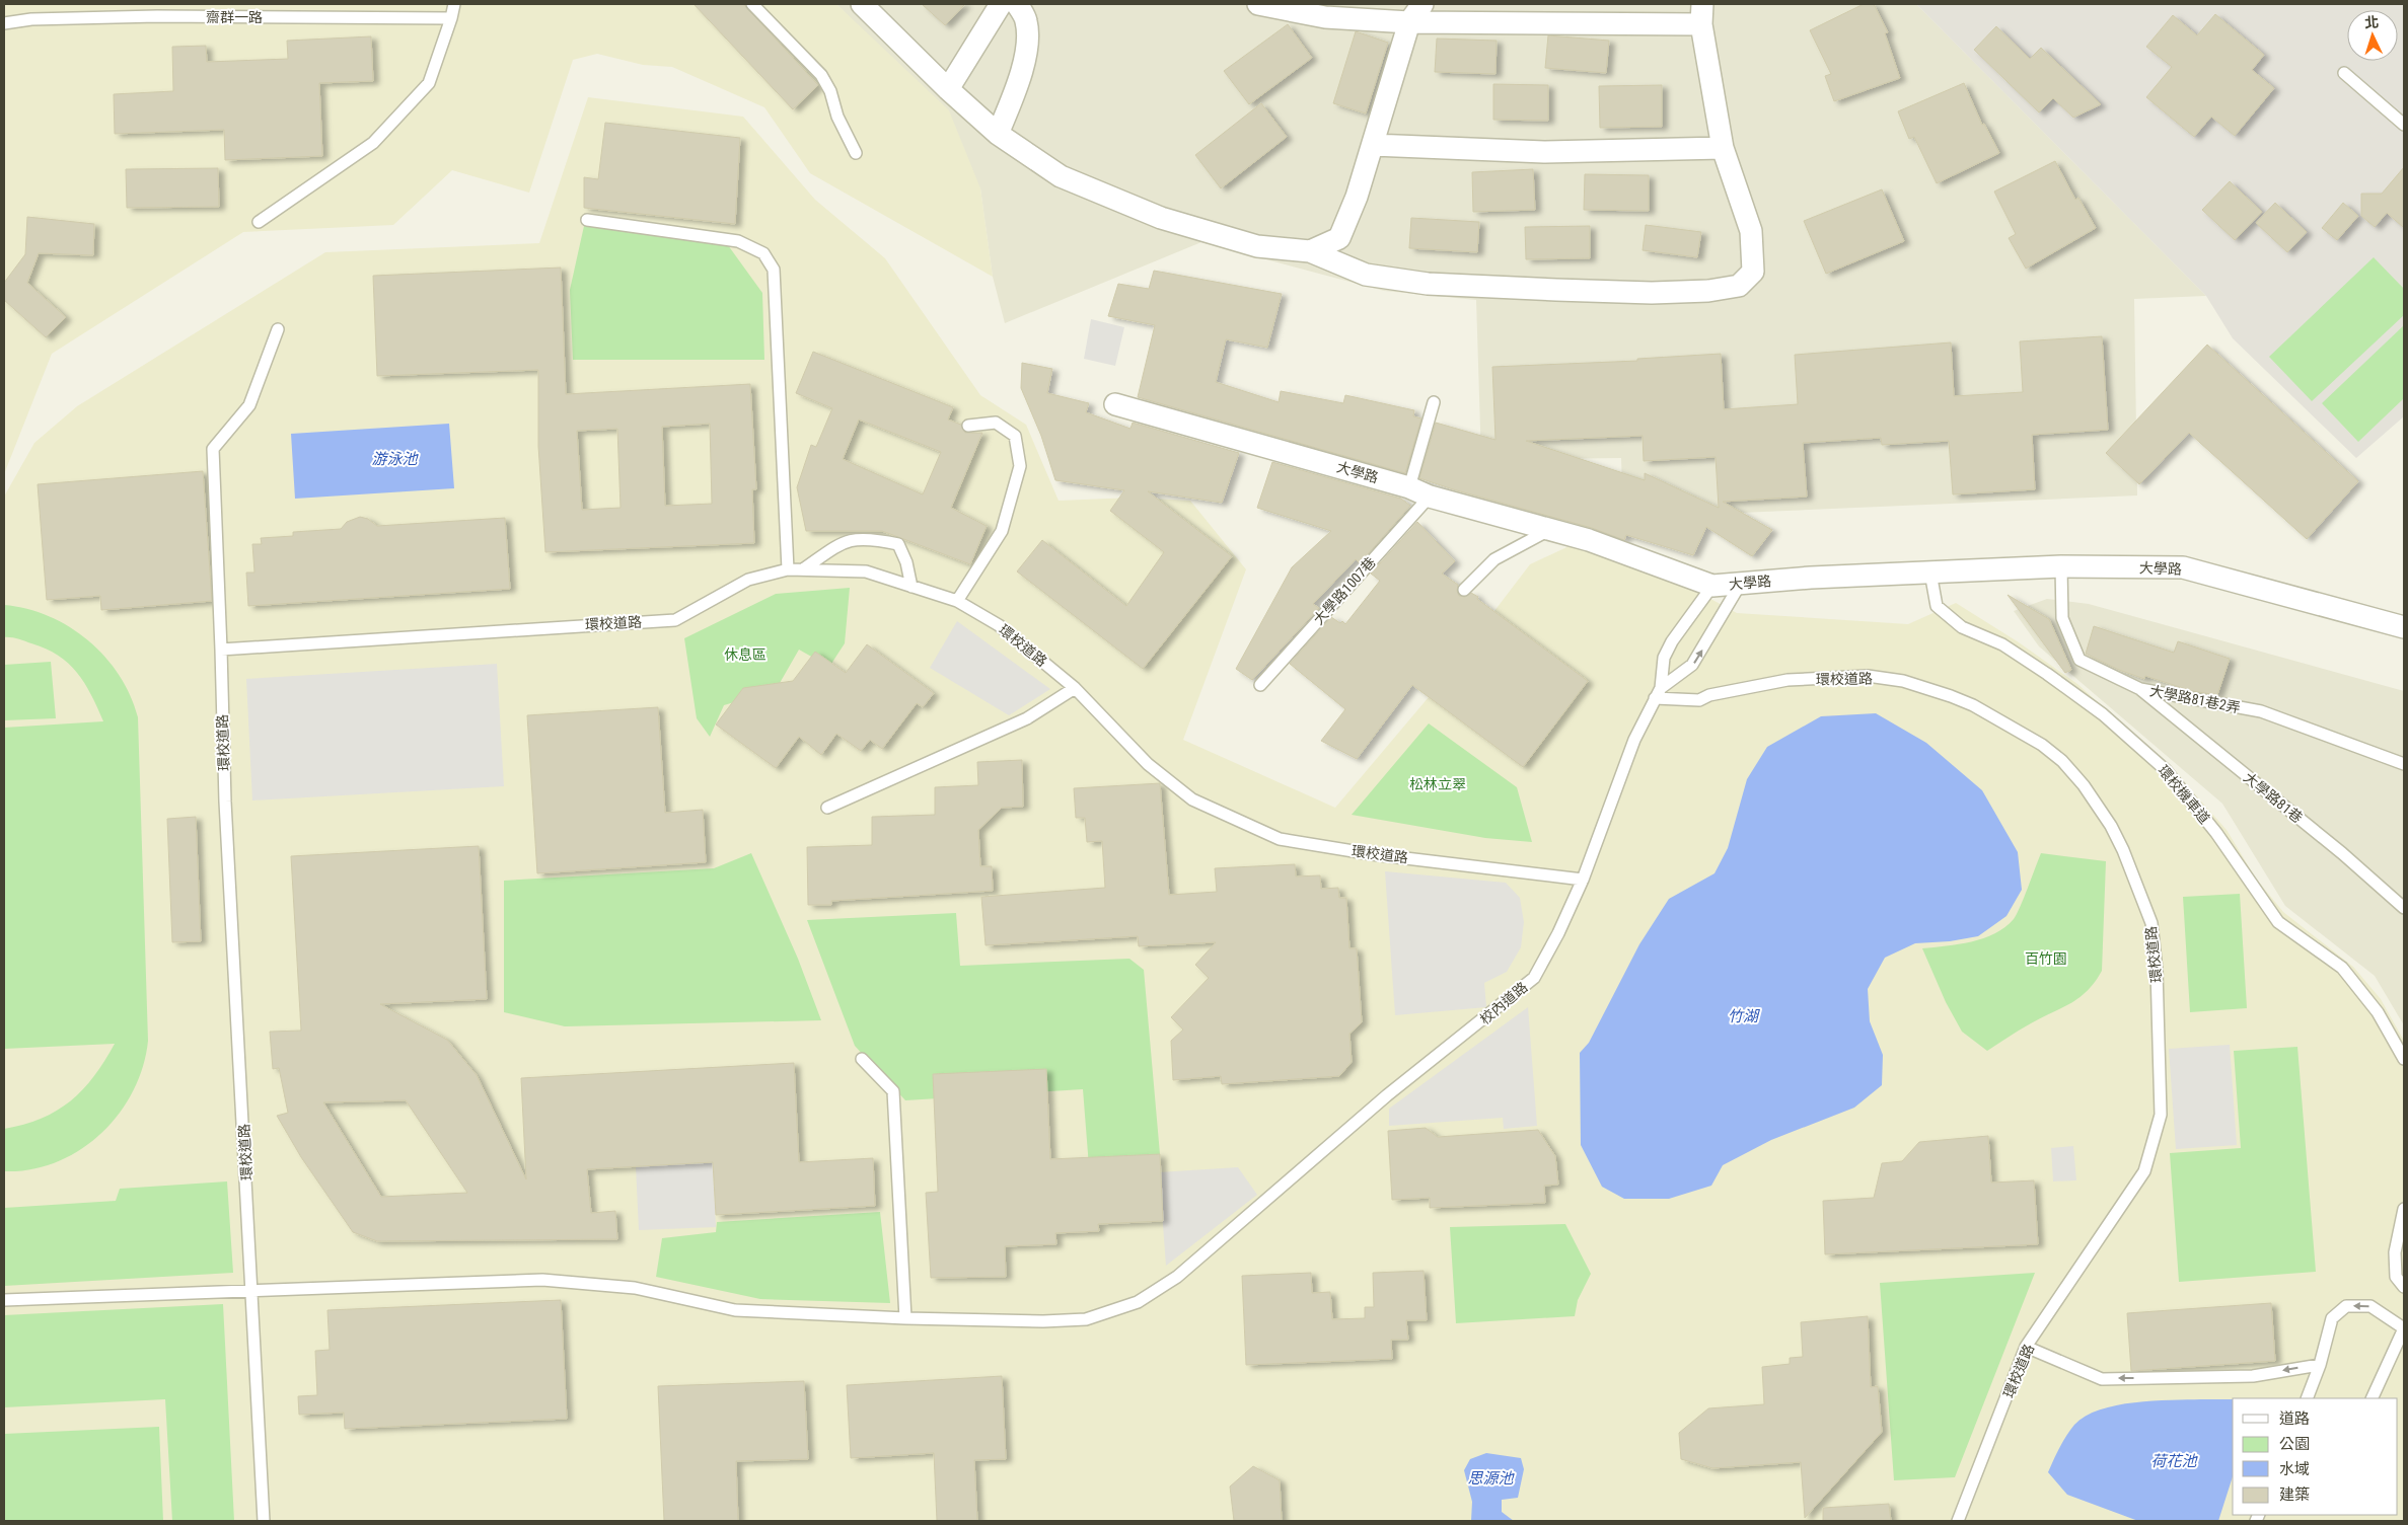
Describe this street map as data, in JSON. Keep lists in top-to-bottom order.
{
  "streets": {
    "street": ["大學路"],
    "lane": [
      "齋群一路",
      "大學路1007巷",
      "環校道路",
      "大學路81巷2弄",
      "環校機車道",
      "大學路81巷",
      "校內道路"
    ]
  },
  "crossings": [
    ["大學路", "大學路1007巷"],
    ["大學路", "大學路81巷2弄"],
    ["大學路", "環校機車道"],
    ["環校道路", "校內道路"],
    ["大學路81巷2弄", "大學路81巷"]
  ],
  "water": [
    "游泳池",
    "竹湖",
    "荷花池",
    "思源池"
  ],
  "parks": ["休息區", "松林立翠", "百竹園"],
  "legend": [
    "道路",
    "公園",
    "水域",
    "建築"
  ],
  "north": "top"
}
